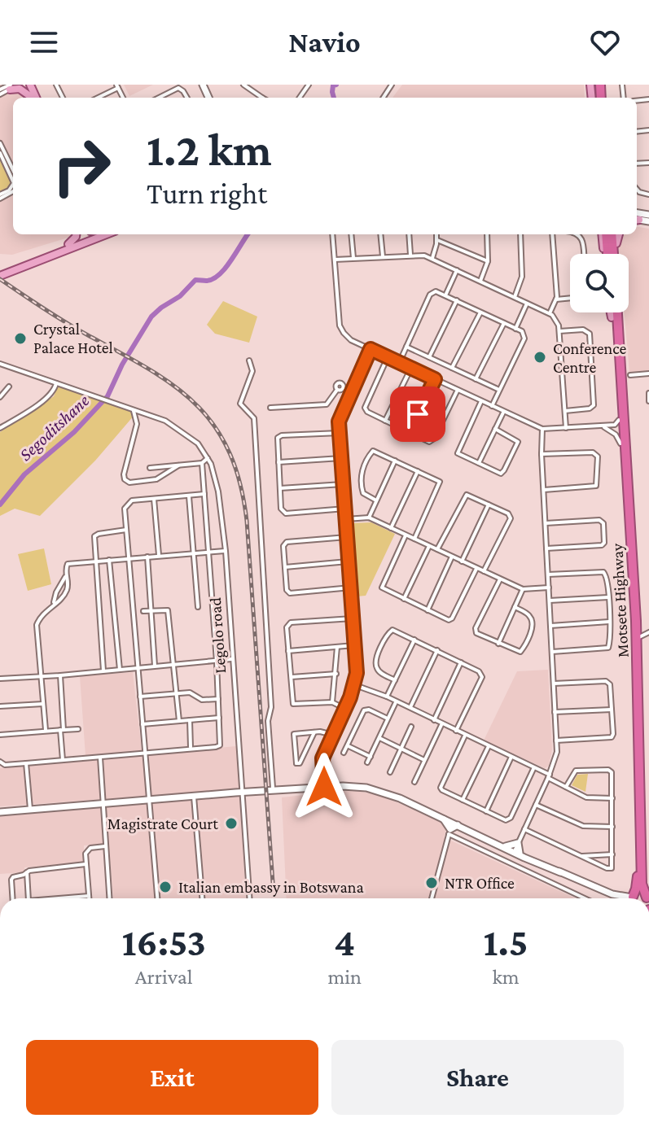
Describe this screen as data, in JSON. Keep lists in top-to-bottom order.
{
  "streets": {
    "highway": ["Motsete Highway"],
    "street": ["Legolo road"]
  },
  "water": ["Segoditshane"],
  "places": [
    "Crystal Palace Hotel",
    "Conference Centre",
    "Magistrate Court",
    "NTR Office",
    "Italian embassy in Botswana"
  ],
  "page": {
    "header": "Navio",
    "turn": ["1.2 km", "Turn right"],
    "eta": [
      "16:53",
      "Arrival",
      "4",
      "min",
      "1.5",
      "km"
    ],
    "buttons": ["Exit", "Share"]
  }
}
